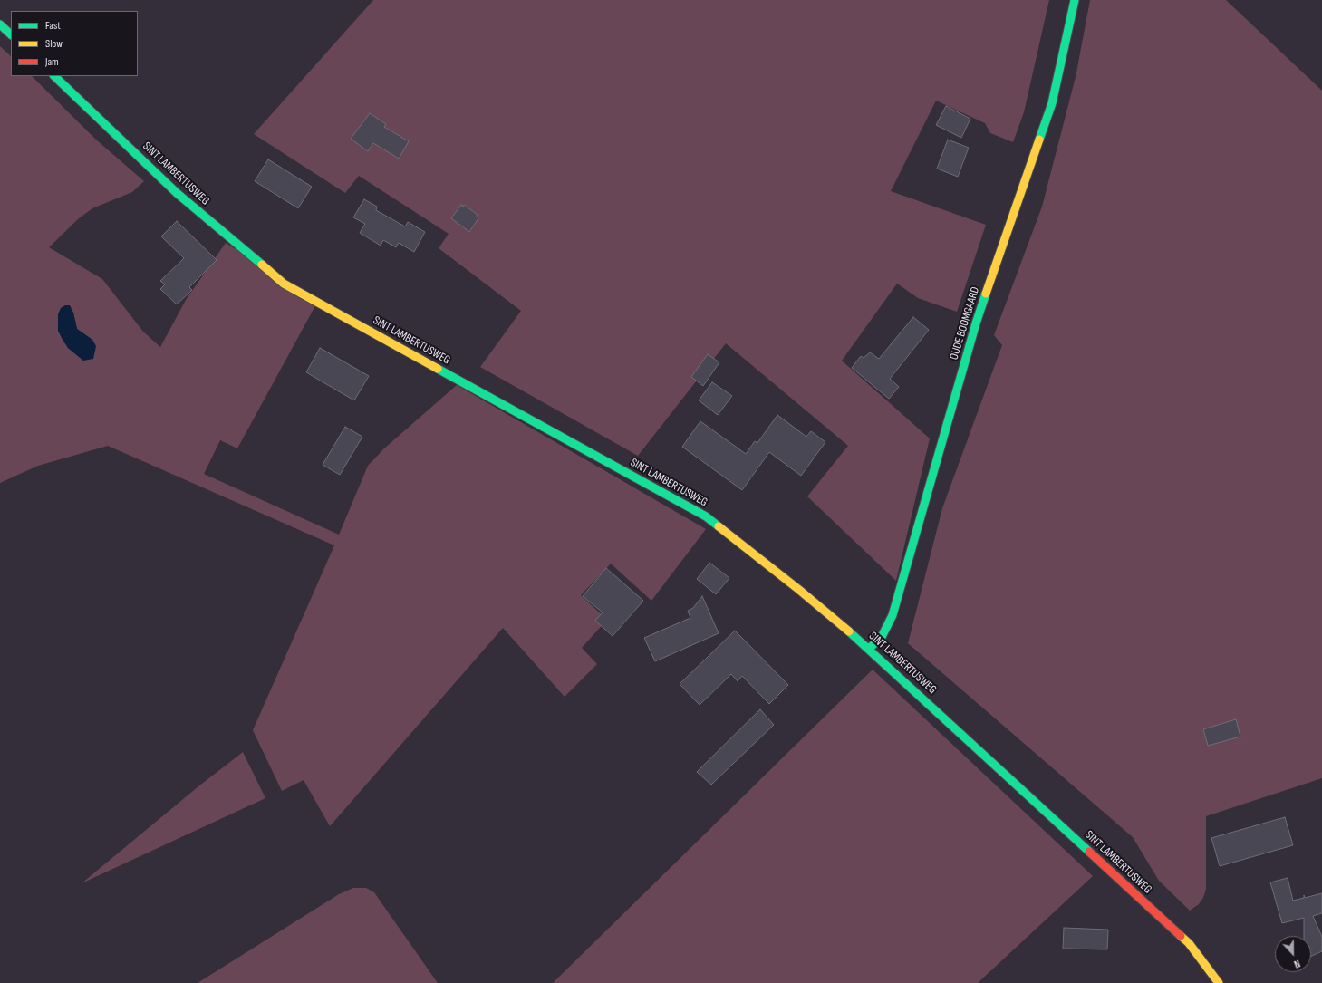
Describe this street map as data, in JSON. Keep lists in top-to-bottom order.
{
  "streets": {
    "street": ["SINT LAMBERTUSWEG", "OUDE BOOMGAARD"]
  },
  "crossings": [
    ["SINT LAMBERTUSWEG", "OUDE BOOMGAARD"]
  ],
  "legend": ["Fast", "Slow", "Jam"],
  "north": "bottom"
}
